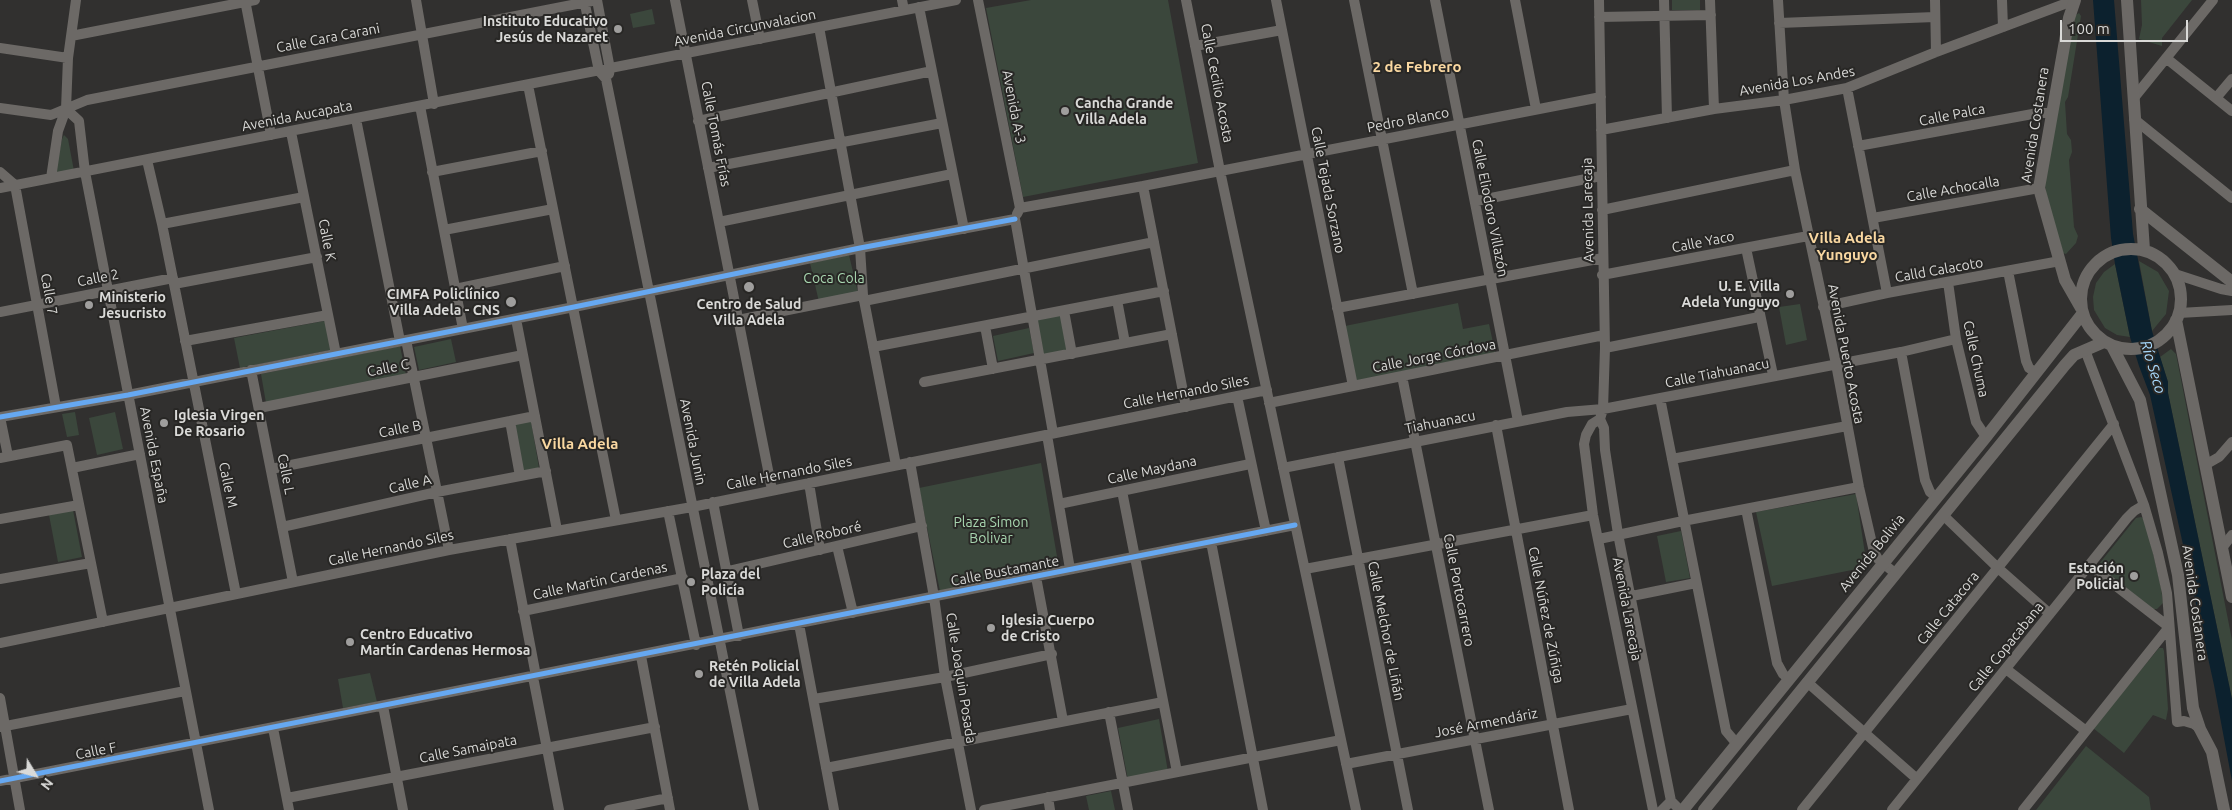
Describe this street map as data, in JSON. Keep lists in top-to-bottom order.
{
  "streets": {
    "main road": ["Avenida Costanera", "Avenida Bolivia"],
    "street": [
      "Avenida Circunvalacion",
      "Calle Cara Carani",
      "Avenida Los Andes",
      "Calle Cecilio Acosta",
      "Avenida A-3",
      "Calle Palca",
      "Avenida Aucapata",
      "Pedro Blanco",
      "Calle Tomás Frías",
      "Calle Achocalla",
      "Calle Tejada Sorzano",
      "Calle Eliodoro Villazón",
      "Avenida Larecaja",
      "Calle K",
      "Calle Yaco",
      "Calld Calacoto",
      "Calle 2",
      "Calle 7",
      "Avenida Puerto Acosta",
      "Calle Jorge Córdova",
      "Calle Chuma",
      "Calle C",
      "Calle Tiahuanacu",
      "Calle Hernando Siles",
      "Tiahuanacu",
      "Calle B",
      "Avenida Junin",
      "Avenida España",
      "Calle Maydana",
      "Calle L",
      "Calle A",
      "Calle M",
      "Calle Roboré",
      "Calle Bustamante",
      "Calle Martin Cardenas",
      "Calle Portocarrero",
      "Calle Catacora",
      "Calle Núñez de Zúñiga",
      "Calle Melchor de Liñán",
      "Calle Copacabana",
      "Calle Joaquin Posada",
      "José Armendáriz",
      "Calle Samaipata",
      "Calle F"
    ]
  },
  "crossings": [
    ["Avenida Circunvalacion", "Avenida Aucapata"],
    ["Avenida Circunvalacion", "Calle Tomás Frías"],
    ["Avenida Circunvalacion", "Avenida Junin"],
    ["Calle Cara Carani", "Avenida Junin"],
    ["Calle Cara Carani", "Avenida España"],
    ["Avenida Los Andes", "Avenida Costanera"],
    ["Avenida Los Andes", "Avenida Larecaja"],
    ["Avenida Los Andes", "Avenida Puerto Acosta"],
    ["Calle Cecilio Acosta", "Pedro Blanco"],
    ["Calle Cecilio Acosta", "Calle Jorge Córdova"],
    ["Calle Cecilio Acosta", "Calle Hernando Siles"],
    ["Calle Cecilio Acosta", "Tiahuanacu"],
    ["Calle Cecilio Acosta", "Calle Bustamante"],
    ["Calle Cecilio Acosta", "José Armendáriz"],
    ["Avenida A-3", "Pedro Blanco"],
    ["Calle Palca", "Avenida Costanera"],
    ["Avenida Aucapata", "Calle K"],
    ["Avenida Aucapata", "Calle 7"],
    ["Avenida Aucapata", "Avenida Junin"],
    ["Avenida Aucapata", "Avenida España"],
    ["Avenida Aucapata", "Calle M"],
    ["Pedro Blanco", "Calle Tejada Sorzano"],
    ["Pedro Blanco", "Calle Eliodoro Villazón"],
    ["Pedro Blanco", "Avenida Larecaja"],
    ["Avenida Costanera", "Calle Achocalla"],
    ["Avenida Costanera", "Calld Calacoto"],
    ["Avenida Costanera", "Avenida Bolivia"],
    ["Calle Tomás Frías", "Calle Hernando Siles"],
    ["Calle Tejada Sorzano", "Calle Jorge Córdova"],
    ["Calle Eliodoro Villazón", "Calle Jorge Córdova"],
    ["Calle Eliodoro Villazón", "Tiahuanacu"],
    ["Avenida Larecaja", "Calle Yaco"],
    ["Avenida Larecaja", "Calle Jorge Córdova"],
    ["Avenida Larecaja", "Calle Tiahuanacu"],
    ["Avenida Larecaja", "Tiahuanacu"],
    ["Avenida Larecaja", "José Armendáriz"],
    ["Calle K", "Calle 2"],
    ["Calle Yaco", "Avenida Puerto Acosta"],
    ["Calld Calacoto", "Avenida Puerto Acosta"],
    ["Calld Calacoto", "Calle Chuma"],
    ["Calle 2", "Calle 7"],
    ["Calle 2", "Avenida España"],
    ["Calle 2", "Calle M"],
    ["Avenida Puerto Acosta", "Calle Tiahuanacu"],
    ["Avenida Puerto Acosta", "Avenida Bolivia"],
    ["Calle Jorge Córdova", "Calle Portocarrero"],
    ["Calle Chuma", "Calle Tiahuanacu"],
    ["Calle Chuma", "Avenida Bolivia"],
    ["Calle C", "Calle L"],
    ["Calle Tiahuanacu", "Tiahuanacu"],
    ["Calle Hernando Siles", "Avenida Junin"],
    ["Calle Hernando Siles", "Avenida España"],
    ["Calle Hernando Siles", "Calle L"],
    ["Calle Hernando Siles", "Calle M"],
    ["Calle Hernando Siles", "Calle Joaquin Posada"],
    ["Tiahuanacu", "Calle Portocarrero"],
    ["Tiahuanacu", "Calle Núñez de Zúñiga"],
    ["Tiahuanacu", "Calle Melchor de Liñán"],
    ["Calle B", "Calle L"],
    ["Avenida Junin", "Calle Roboré"],
    ["Avenida Junin", "Calle Bustamante"],
    ["Avenida España", "Calle F"],
    ["Calle L", "Calle A"],
    ["Calle Roboré", "Calle Joaquin Posada"],
    ["Calle Bustamante", "Calle Joaquin Posada"],
    ["Calle Bustamante", "Calle F"],
    ["Calle Portocarrero", "José Armendáriz"],
    ["Calle Núñez de Zúñiga", "José Armendáriz"],
    ["Calle Melchor de Liñán", "José Armendáriz"]
  ],
  "districts": ["2 de Febrero", "Villa Adela Yunguyo", "Villa Adela"],
  "water": ["Río Seco"],
  "parks": ["Coca Cola", "Plaza Simon Bolivar"],
  "places": [
    "Instituto Educativo Jesús de Nazaret",
    "Cancha Grande Villa Adela",
    "Centro de Salud Villa Adela",
    "U. E. Villa Adela Yunguyo",
    "CIMFA Policlínico Villa Adela - CNS",
    "Ministerio Jesucristo",
    "Iglesia Virgen De Rosario",
    "Estación Policial",
    "Plaza del Policía",
    "Iglesia Cuerpo de Cristo",
    "Centro Educativo Martín Cardenas Hermosa",
    "Retén Policial de Villa Adela"
  ],
  "scale_bar": "100 m",
  "north": "bottom right"
}
